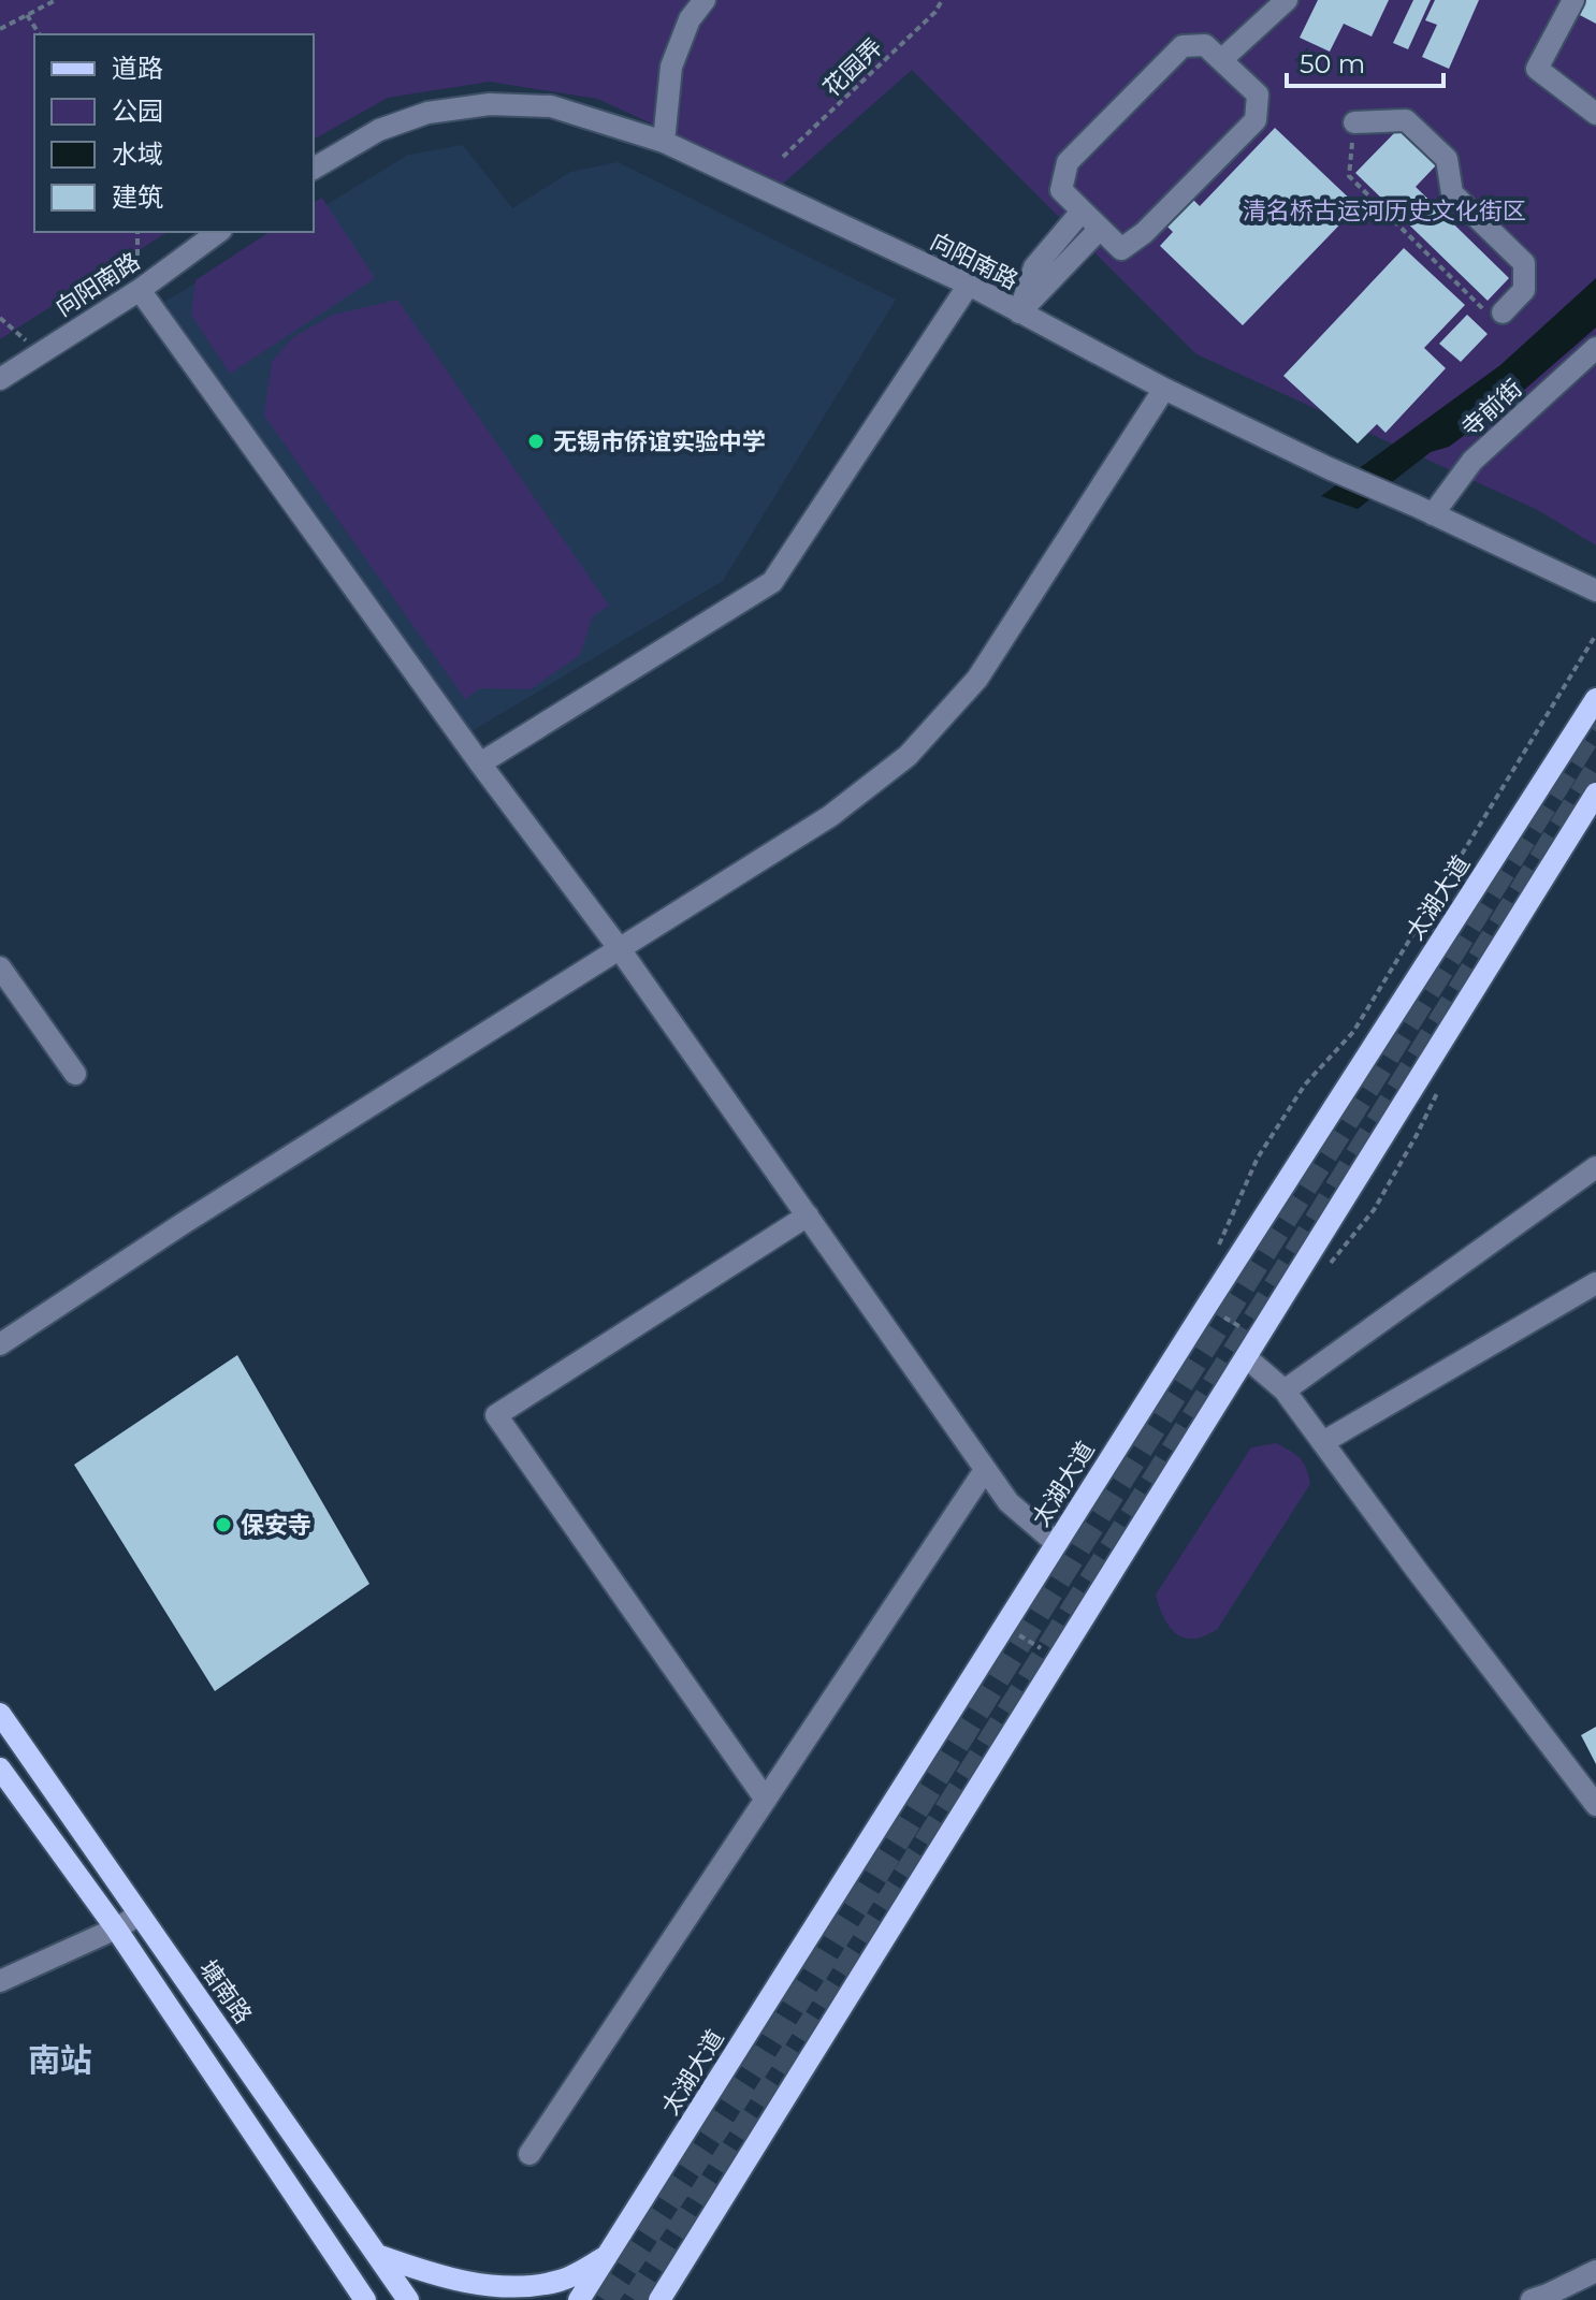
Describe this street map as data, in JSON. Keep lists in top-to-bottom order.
{
  "streets": {
    "main road": ["太湖大道", "塘南路"],
    "street": ["向阳南路", "寺前街"],
    "path": ["花园弄"]
  },
  "crossings": [
    ["向阳南路", "寺前街"]
  ],
  "districts": ["南站"],
  "parks": ["清名桥古运河历史文化街区"],
  "places": ["无锡市侨谊实验中学", "保安寺"],
  "legend": [
    "道路",
    "公园",
    "水域",
    "建筑"
  ],
  "scale_bar": "50 m"
}
